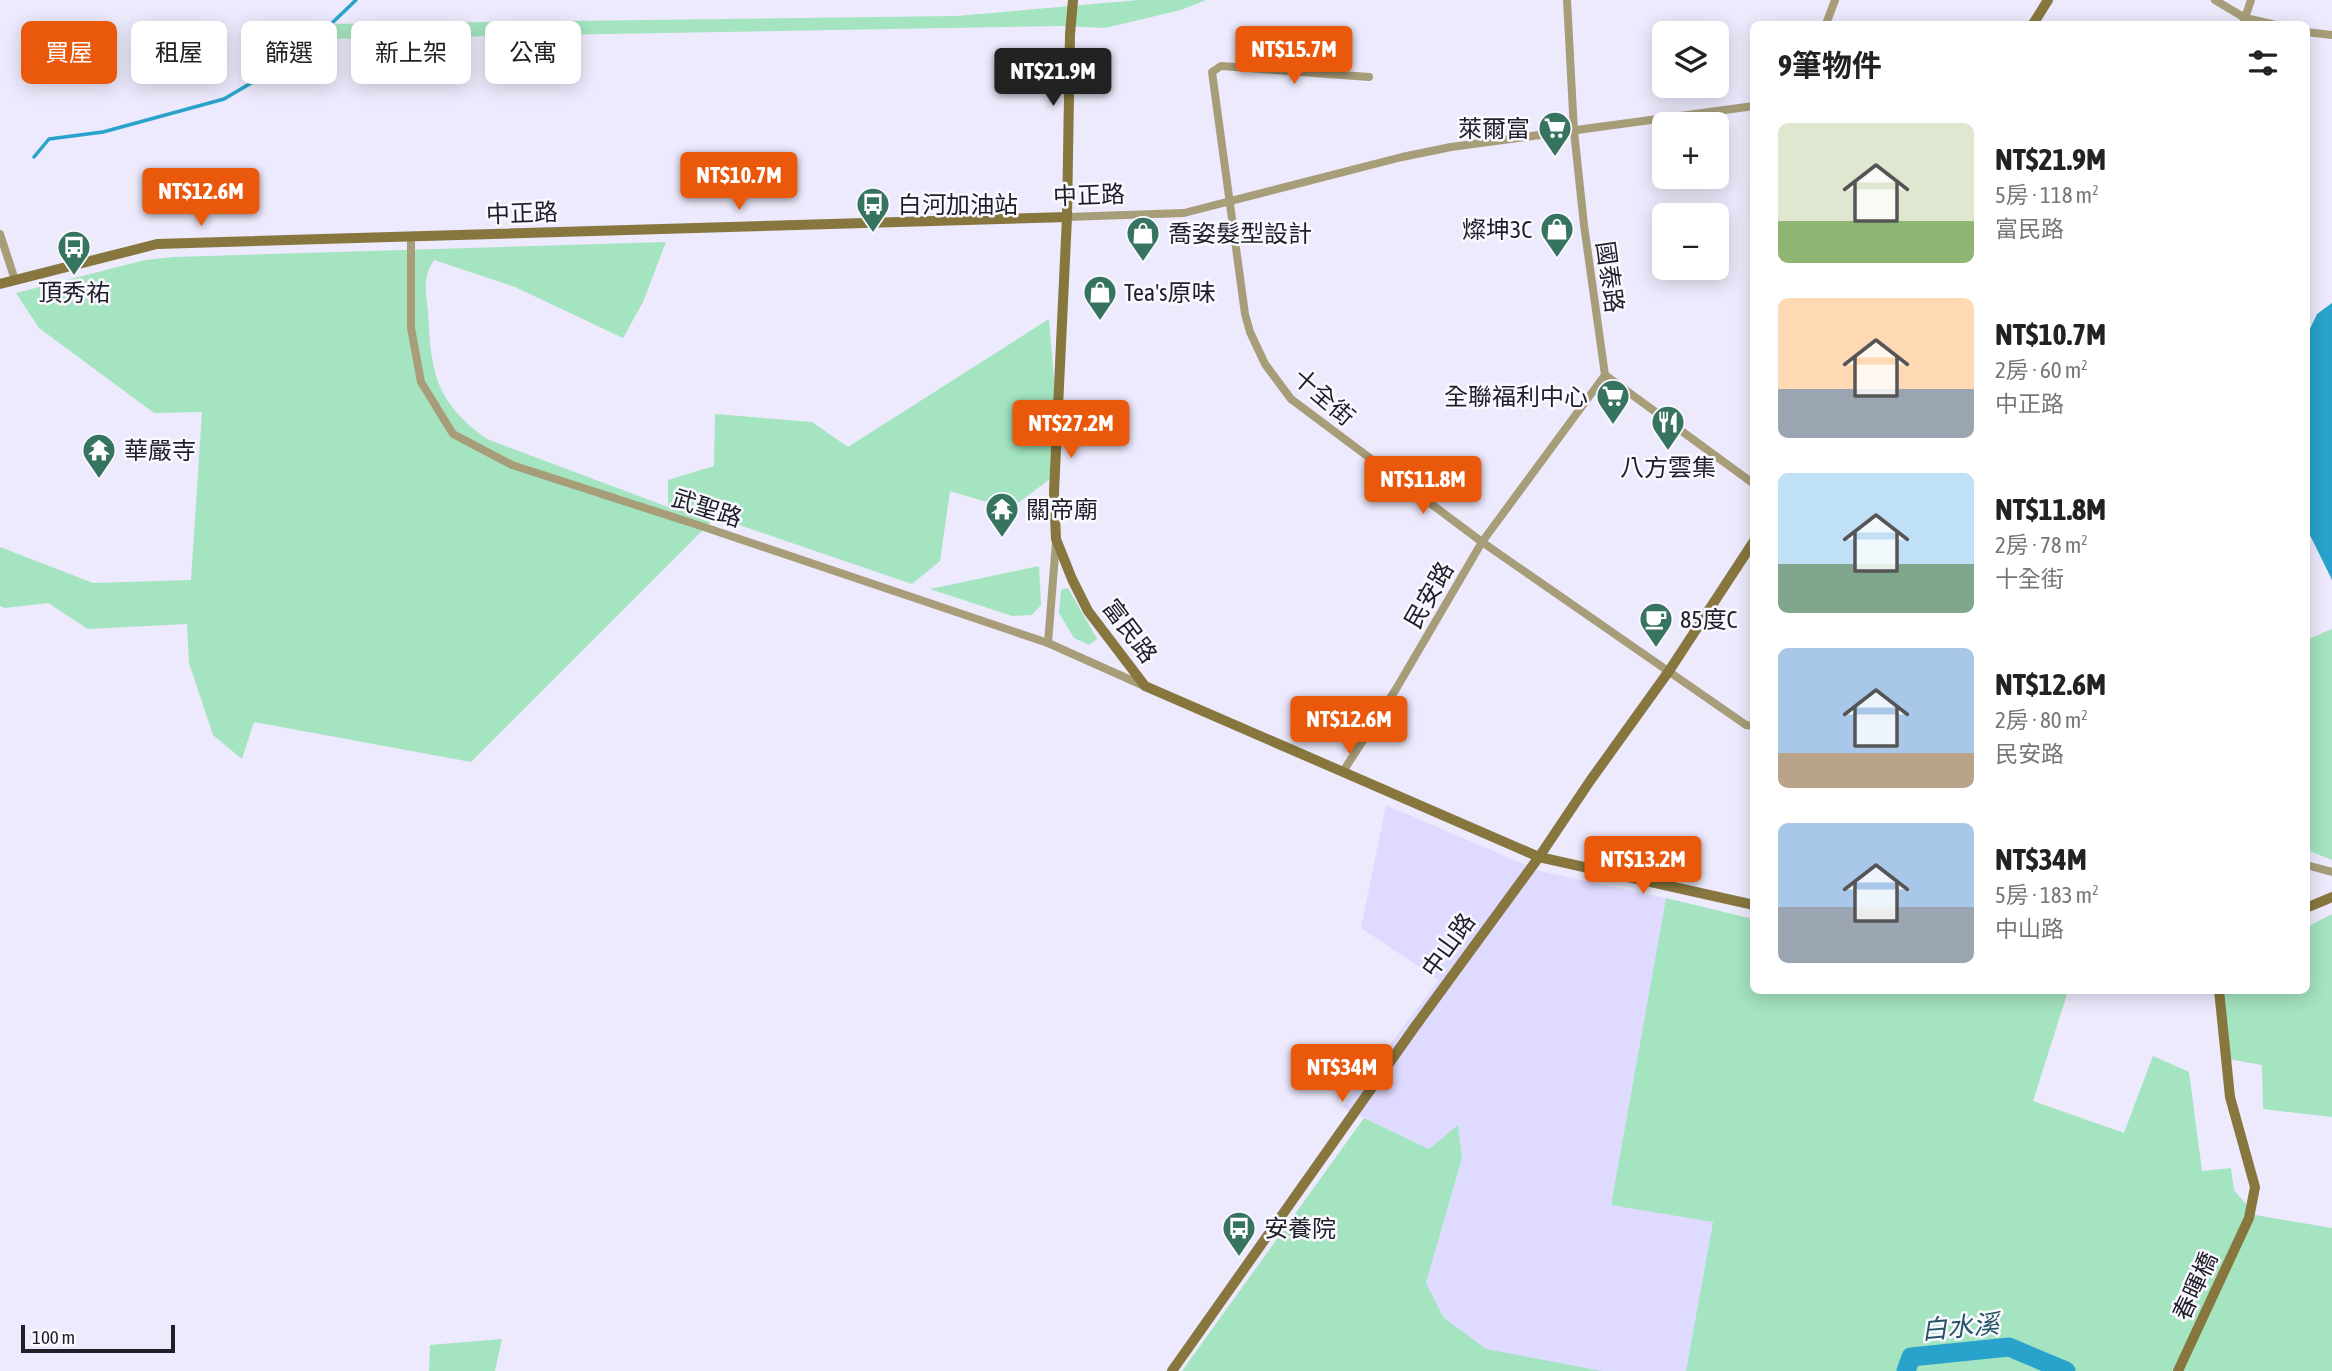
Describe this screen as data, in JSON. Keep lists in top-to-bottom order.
{
  "streets": {
    "main road": [
      "中正路",
      "富民路",
      "中山路",
      "春暉橋"
    ],
    "street": [
      "國泰路",
      "十全街",
      "武聖路",
      "民安路"
    ]
  },
  "crossings": [
    ["中正路", "國泰路"],
    ["中正路", "十全街"],
    ["中正路", "武聖路"],
    ["中正路", "富民路"],
    ["國泰路", "民安路"],
    ["十全街", "民安路"],
    ["十全街", "中山路"],
    ["武聖路", "富民路"],
    ["民安路", "富民路"],
    ["富民路", "中山路"]
  ],
  "water": ["白水溪"],
  "places": {
    "supermarket": ["萊爾富", "全聯福利中心"],
    "bus stop": ["白河加油站", "頂秀祐", "安養院"],
    "shop": ["燦坤3C", "喬姿髮型設計", "Tea's原味"],
    "restaurant": ["八方雲集"],
    "temple": ["華嚴寺", "關帝廟"],
    "cafe": ["85度C"]
  },
  "scale_bar": "100 m",
  "page": {
    "map_buttons": ["+", "−"],
    "chip": [
      "買屋",
      "租屋",
      "篩選",
      "新上架",
      "公寓"
    ],
    "heading": "9筆物件",
    "price": [
      "NT$15.7M",
      "NT$21.9M",
      "NT$10.7M",
      "NT$12.6M",
      "NT$27.2M",
      "NT$11.8M",
      "NT$12.6M",
      "NT$13.2M",
      "NT$34M"
    ],
    "list": [
      {
        "name": "NT$21.9M",
        "note": "5房 · 118 m² · 富民路"
      },
      {
        "name": "NT$10.7M",
        "note": "2房 · 60 m² · 中正路"
      },
      {
        "name": "NT$11.8M",
        "note": "2房 · 78 m² · 十全街"
      },
      {
        "name": "NT$12.6M",
        "note": "2房 · 80 m² · 民安路"
      },
      {
        "name": "NT$34M",
        "note": "5房 · 183 m² · 中山路"
      }
    ],
    "scale": "100 m"
  }
}
